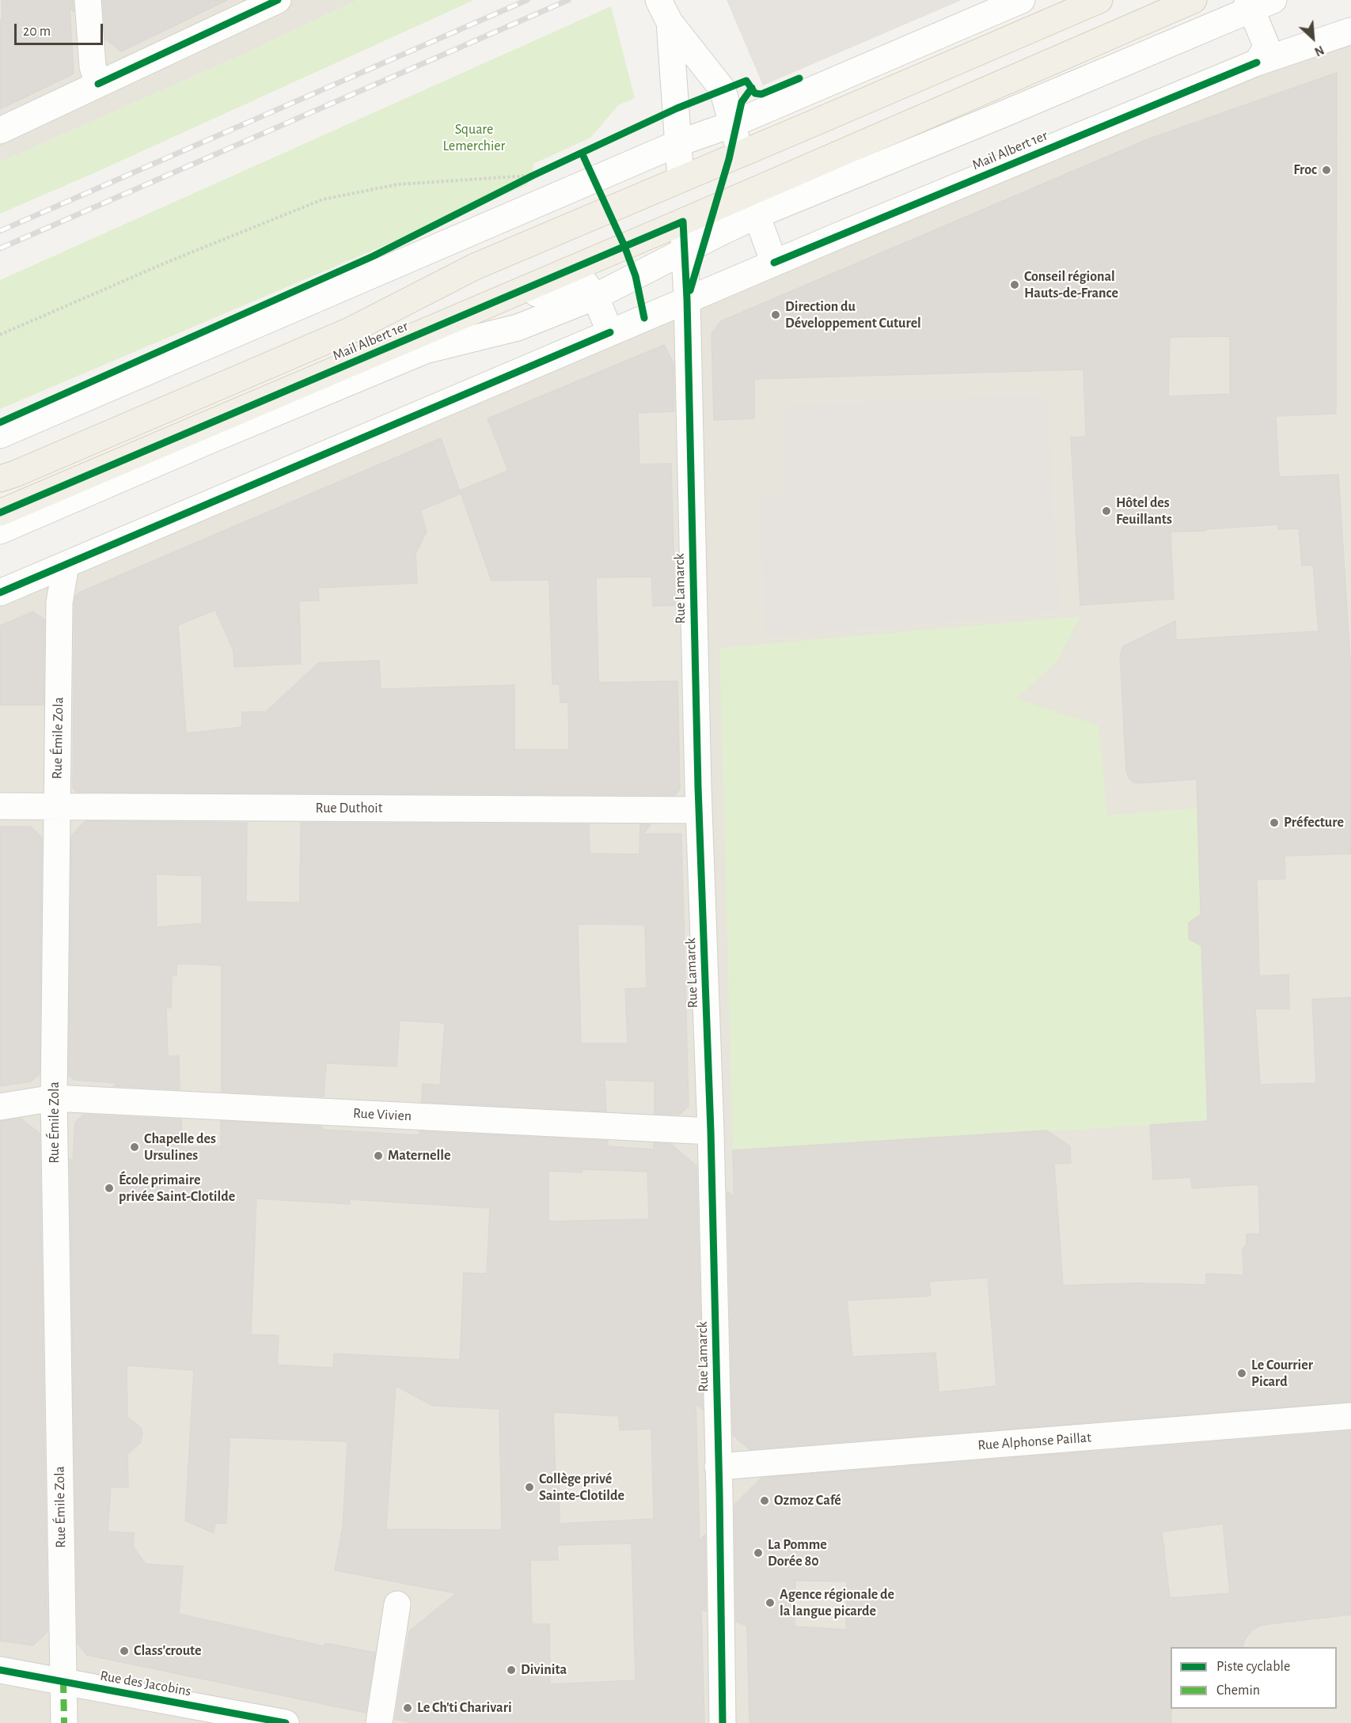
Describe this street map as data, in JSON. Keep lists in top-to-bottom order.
{
  "streets": {
    "main road": ["Mail Albert 1er"],
    "street": [
      "Rue Lamarck",
      "Rue Émile Zola",
      "Rue Duthoit",
      "Rue Vivien",
      "Rue Alphonse Paillat",
      "Rue des Jacobins"
    ]
  },
  "crossings": [
    ["Mail Albert 1er", "Rue Lamarck"],
    ["Mail Albert 1er", "Rue Émile Zola"],
    ["Rue Lamarck", "Rue Duthoit"],
    ["Rue Lamarck", "Rue Vivien"],
    ["Rue Lamarck", "Rue Alphonse Paillat"],
    ["Rue Émile Zola", "Rue Duthoit"],
    ["Rue Émile Zola", "Rue Vivien"],
    ["Rue Émile Zola", "Rue des Jacobins"]
  ],
  "parks": ["Square Lemerchier"],
  "places": [
    "Froc",
    "Conseil régional Hauts-de-France",
    "Direction du Développement Cuturel",
    "Hôtel des Feuillants",
    "Préfecture",
    "Chapelle des Ursulines",
    "Maternelle",
    "École primaire privée Saint-Clotilde",
    "Le Courrier Picard",
    "Collège privé Sainte-Clotilde",
    "Ozmoz Café",
    "La Pomme Dorée 80",
    "Agence régionale de la langue picarde",
    "Class'croute",
    "Divinita",
    "Le Ch'ti Charivari"
  ],
  "legend": ["Piste cyclable", "Chemin"],
  "scale_bar": "20 m",
  "north": "bottom right"
}
